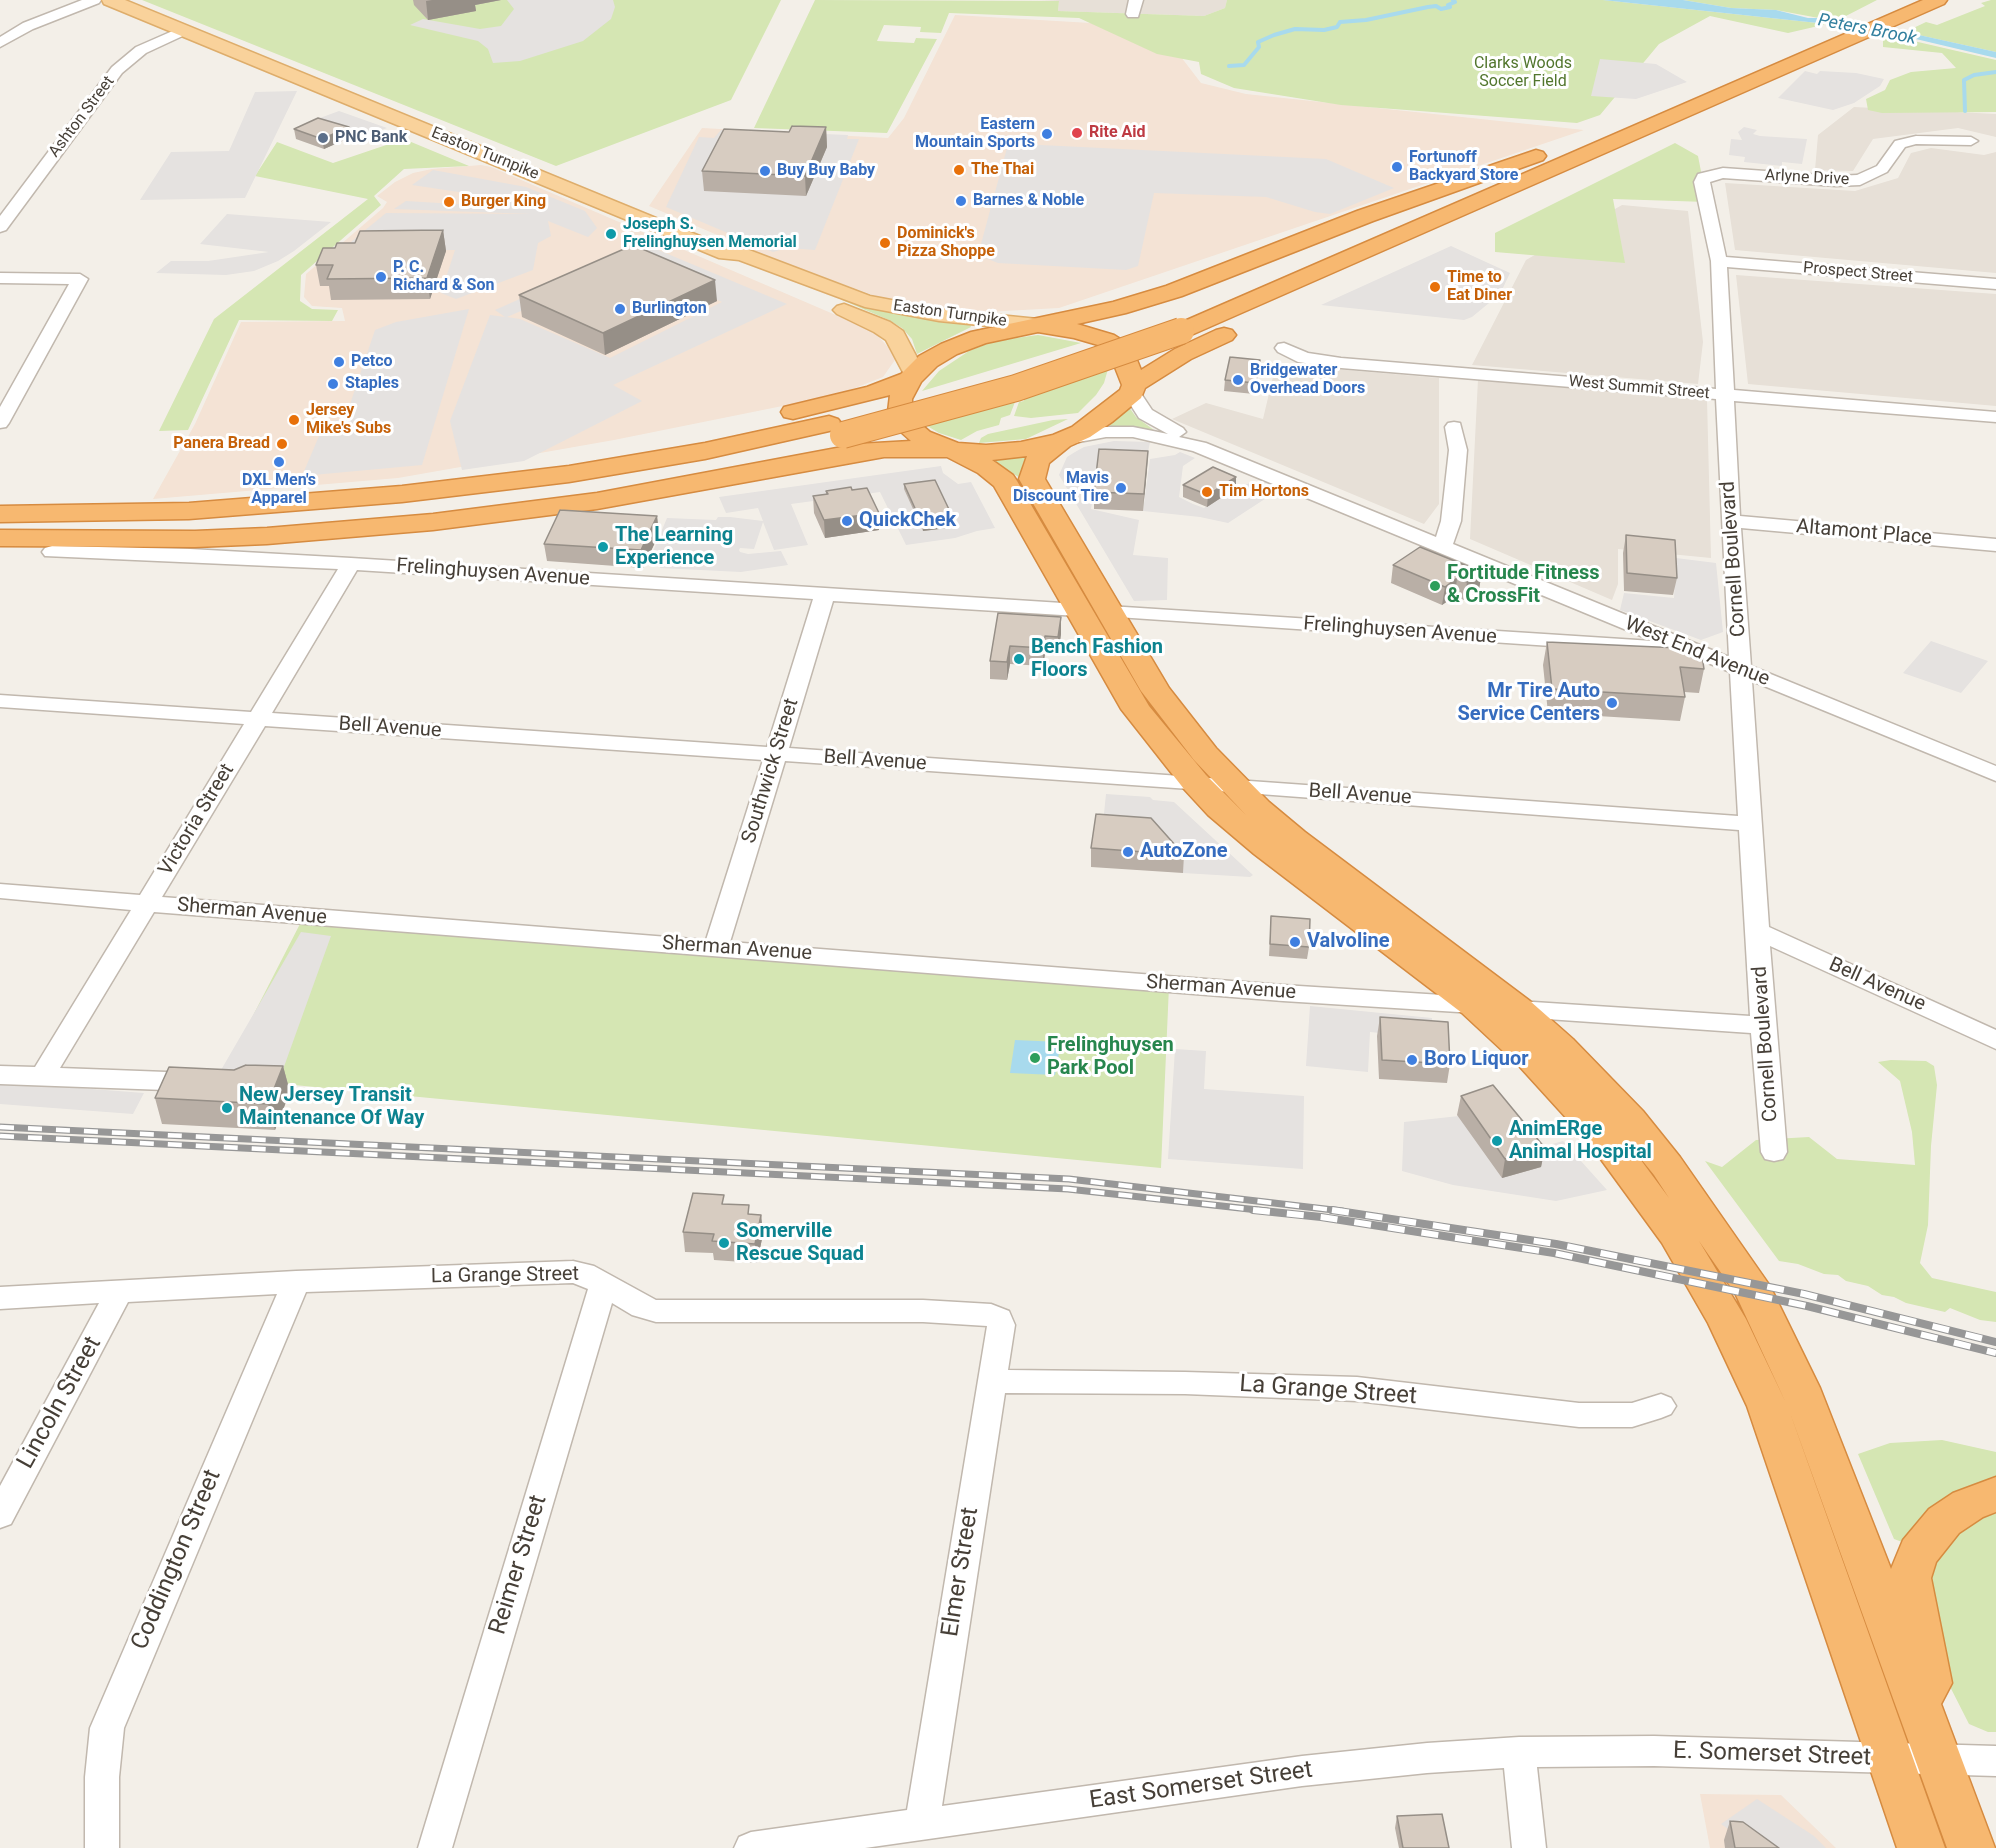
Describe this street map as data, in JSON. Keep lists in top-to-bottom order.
{
  "streets": {
    "main road": ["Easton Turnpike"],
    "street": [
      "Ashton Street",
      "Arlyne Drive",
      "Prospect Street",
      "West Summit Street",
      "Altamont Place",
      "Cornell Boulevard",
      "Frelinghuysen Avenue",
      "West End Avenue",
      "Bell Avenue",
      "Southwick Street",
      "Victoria Street",
      "Sherman Avenue",
      "La Grange Street",
      "Lincoln Street",
      "Coddington Street",
      "Reimer Street",
      "Elmer Street",
      "E. Somerset Street",
      "East Somerset Street"
    ]
  },
  "crossings": [
    ["Ashton Street", "Easton Turnpike"],
    ["Arlyne Drive", "Cornell Boulevard"],
    ["Prospect Street", "Cornell Boulevard"],
    ["West Summit Street", "Cornell Boulevard"],
    ["Altamont Place", "Cornell Boulevard"],
    ["Cornell Boulevard", "West End Avenue"],
    ["Cornell Boulevard", "Bell Avenue"],
    ["Frelinghuysen Avenue", "West End Avenue"],
    ["Frelinghuysen Avenue", "Southwick Street"],
    ["Frelinghuysen Avenue", "Victoria Street"],
    ["Bell Avenue", "Southwick Street"],
    ["Bell Avenue", "Victoria Street"],
    ["Southwick Street", "Sherman Avenue"],
    ["Victoria Street", "Sherman Avenue"],
    ["La Grange Street", "Lincoln Street"],
    ["La Grange Street", "Coddington Street"],
    ["La Grange Street", "Reimer Street"],
    ["La Grange Street", "Elmer Street"],
    ["Elmer Street", "East Somerset Street"],
    ["E. Somerset Street", "East Somerset Street"]
  ],
  "water": ["Peters Brook"],
  "parks": ["Clarks Woods Soccer Field"],
  "places": [
    "Rite Aid",
    "Eastern Mountain Sports",
    "PNC Bank",
    "Fortunoff Backyard Store",
    "The Thai",
    "Buy Buy Baby",
    "Barnes & Noble",
    "Burger King",
    "Joseph S. Frelinghuysen Memorial",
    "Dominick's Pizza Shoppe",
    "P. C. Richard & Son",
    "Time to Eat Diner",
    "Burlington",
    "Petco",
    "Bridgewater Overhead Doors",
    "Staples",
    "Jersey Mike's Subs",
    "Panera Bread",
    "DXL Men's Apparel",
    "Mavis Discount Tire",
    "Tim Hortons",
    "QuickChek",
    "The Learning Experience",
    "Fortitude Fitness & CrossFit",
    "Bench Fashion Floors",
    "Mr Tire Auto Service Centers",
    "AutoZone",
    "Valvoline",
    "Frelinghuysen Park Pool",
    "Boro Liquor",
    "New Jersey Transit Maintenance Of Way",
    "AnimERge Animal Hospital",
    "Somerville Rescue Squad"
  ]
}
